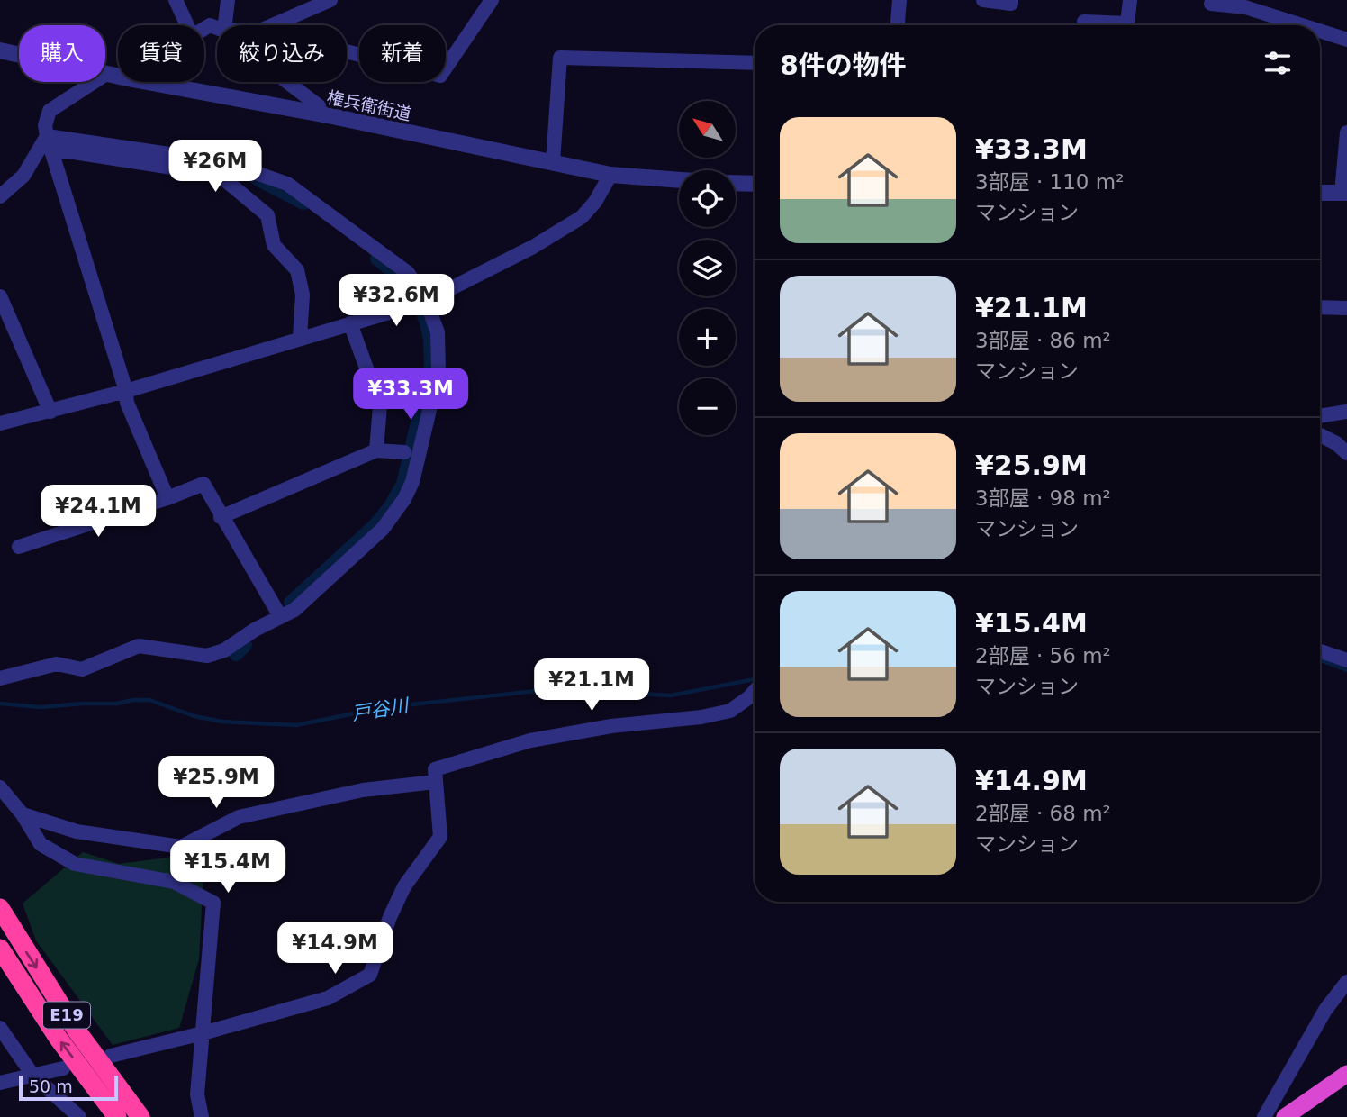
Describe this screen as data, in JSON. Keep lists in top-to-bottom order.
{
  "streets": {
    "highway": ["E19"],
    "street": ["権兵衛街道"]
  },
  "water": ["戸谷川"],
  "scale_bar": "50 m",
  "north": "top left",
  "page": {
    "chip": [
      "購入",
      "賃貸",
      "絞り込み",
      "新着"
    ],
    "heading": "8件の物件",
    "map_buttons": ["+", "−"],
    "list": [
      {
        "name": "¥33.3M",
        "note": "3部屋 · 110 m² · マンション"
      },
      {
        "name": "¥21.1M",
        "note": "3部屋 · 86 m² · マンション"
      },
      {
        "name": "¥25.9M",
        "note": "3部屋 · 98 m² · マンション"
      },
      {
        "name": "¥15.4M",
        "note": "2部屋 · 56 m² · マンション"
      },
      {
        "name": "¥14.9M",
        "note": "2部屋 · 68 m² · マンション"
      }
    ],
    "price": [
      "¥26M",
      "¥32.6M",
      "¥33.3M",
      "¥24.1M",
      "¥21.1M",
      "¥25.9M",
      "¥15.4M",
      "¥14.9M"
    ],
    "scale": "50 m"
  }
}
